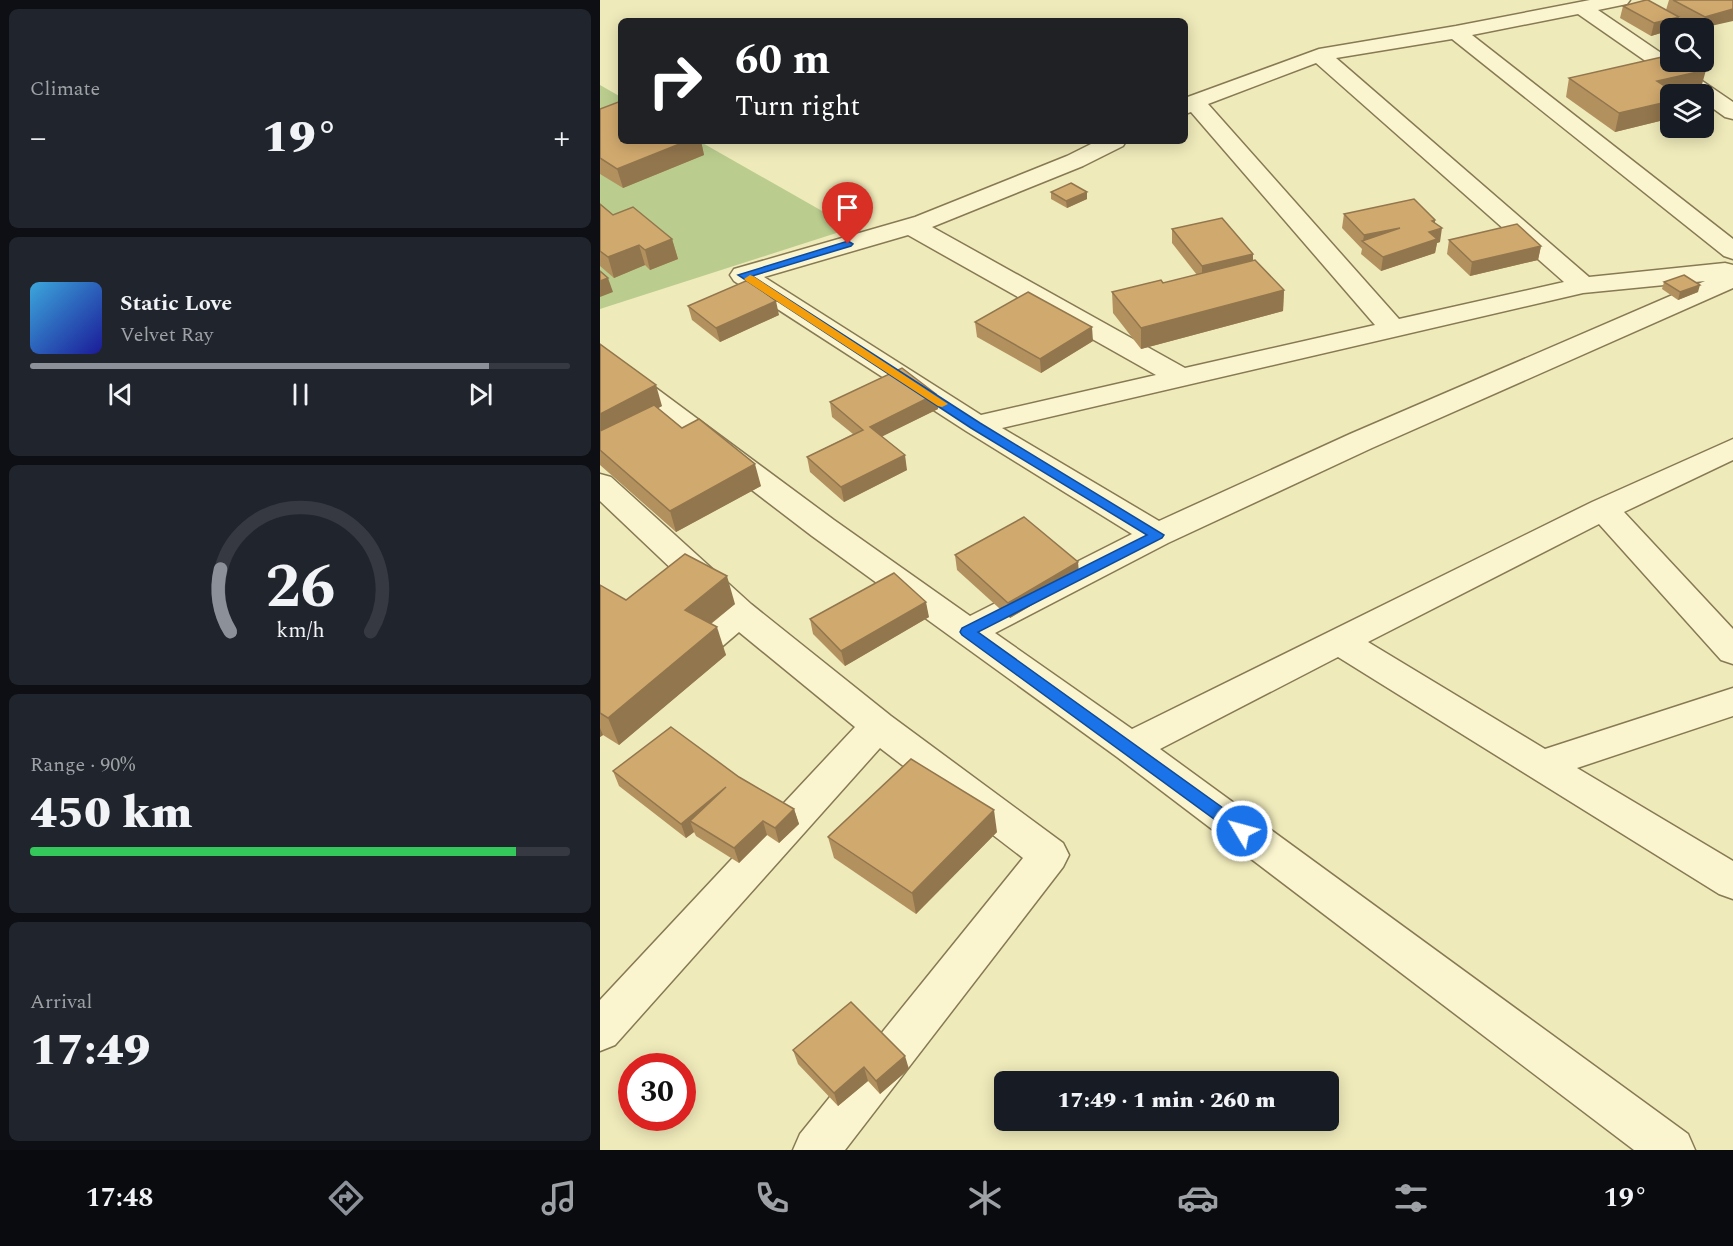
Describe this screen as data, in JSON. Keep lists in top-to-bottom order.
{
  "page": {
    "tile": [
      "Climate",
      ["Range · 90%", "450 km"],
      ["Arrival", "17:49"]
    ],
    "turn": ["60 m", "Turn right"],
    "heat": ["−", "19°", "+"],
    "song": ["Static Love", "Velvet Ray"],
    "limit": "30",
    "trip": "17:49 · 1 min · 260 m",
    "tabs": ["17:48", "19°"],
    "gauge": ["26", "km/h"]
  }
}
